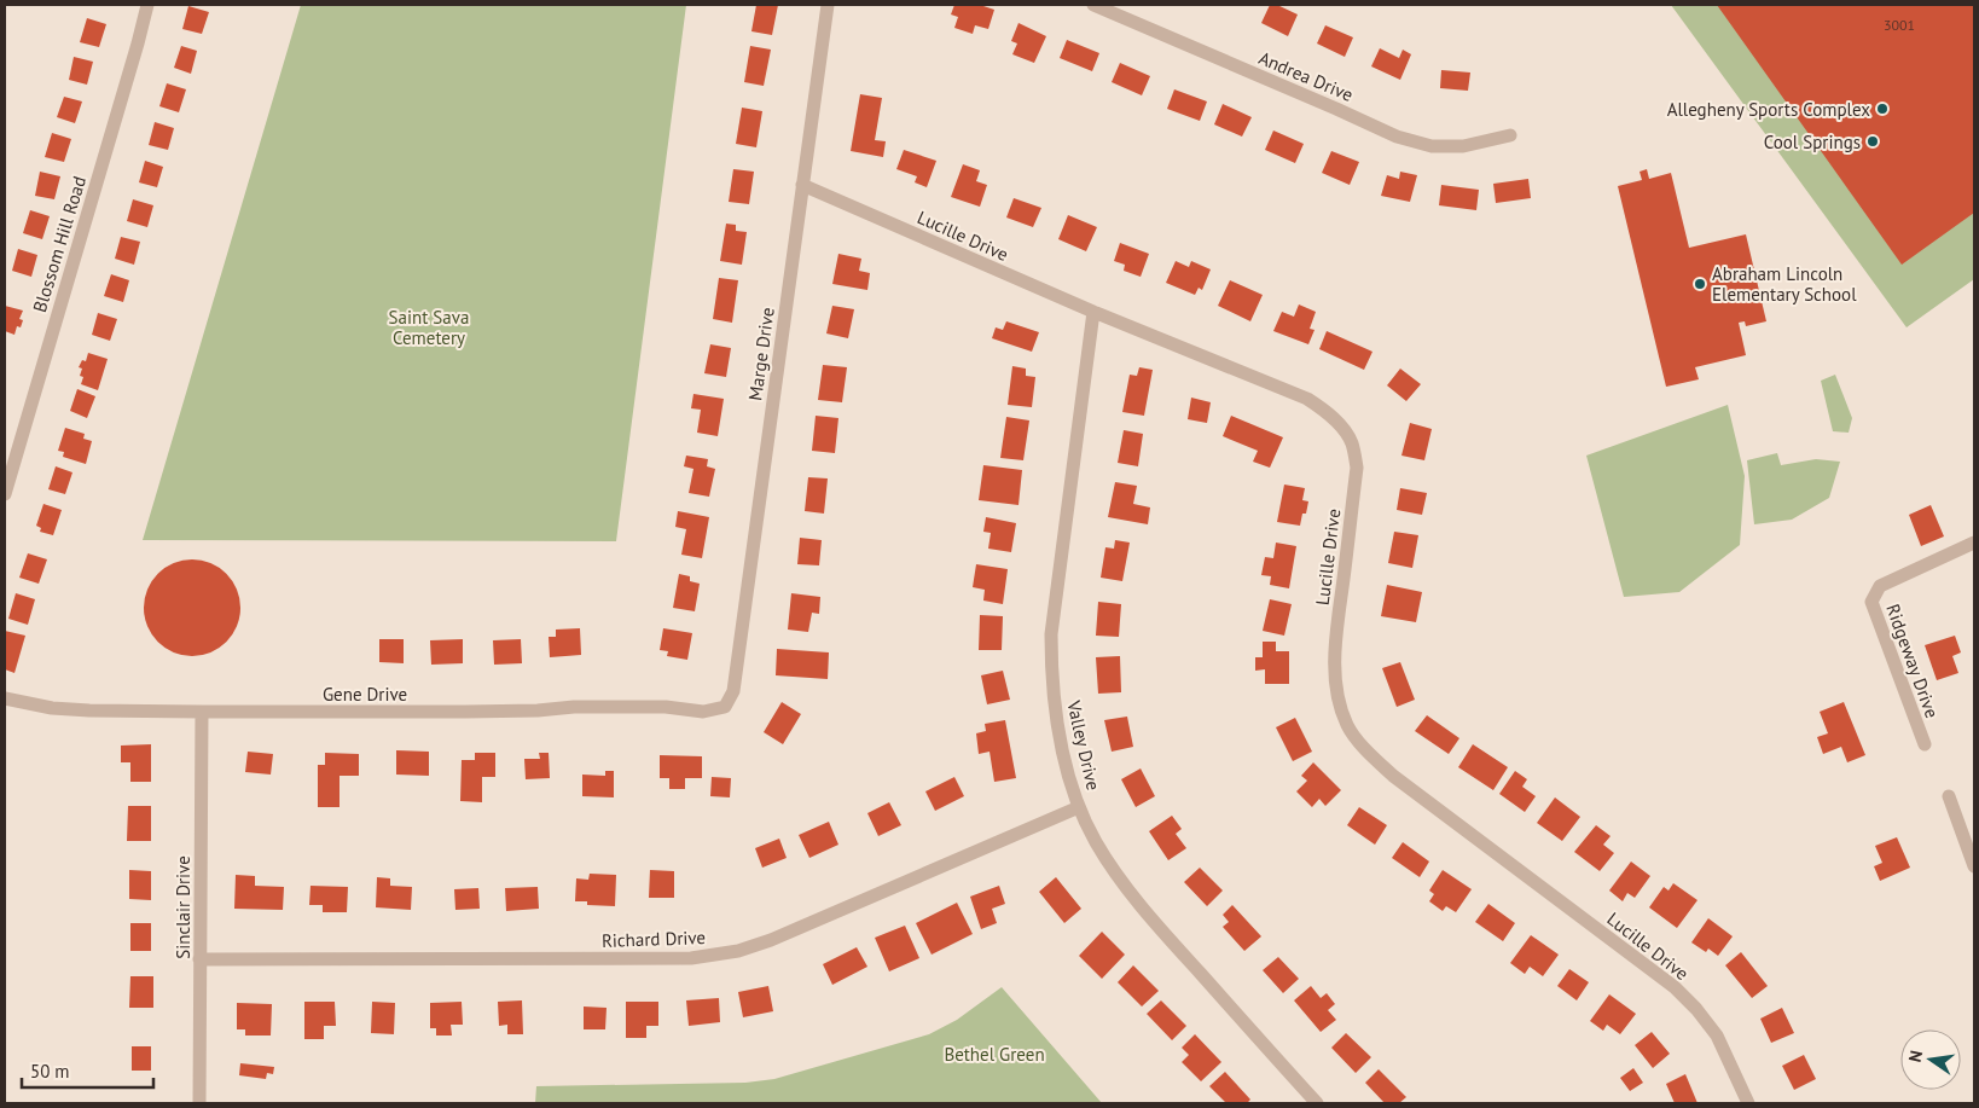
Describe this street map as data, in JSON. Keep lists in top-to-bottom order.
{
  "streets": {
    "street": [
      "Andrea Drive",
      "Lucille Drive",
      "Blossom Hill Road",
      "Marge Drive",
      "Ridgeway Drive",
      "Gene Drive",
      "Valley Drive",
      "Sinclair Drive",
      "Richard Drive"
    ]
  },
  "crossings": [
    ["Lucille Drive", "Marge Drive"],
    ["Lucille Drive", "Valley Drive"],
    ["Marge Drive", "Gene Drive"],
    ["Gene Drive", "Sinclair Drive"],
    ["Valley Drive", "Richard Drive"],
    ["Sinclair Drive", "Richard Drive"]
  ],
  "parks": ["Saint Sava Cemetery", "Bethel Green"],
  "places": ["Allegheny Sports Complex", "Cool Springs", "Abraham Lincoln Elementary School"],
  "house_numbers": ["3001"],
  "scale_bar": "50 m",
  "north": "left"
}
